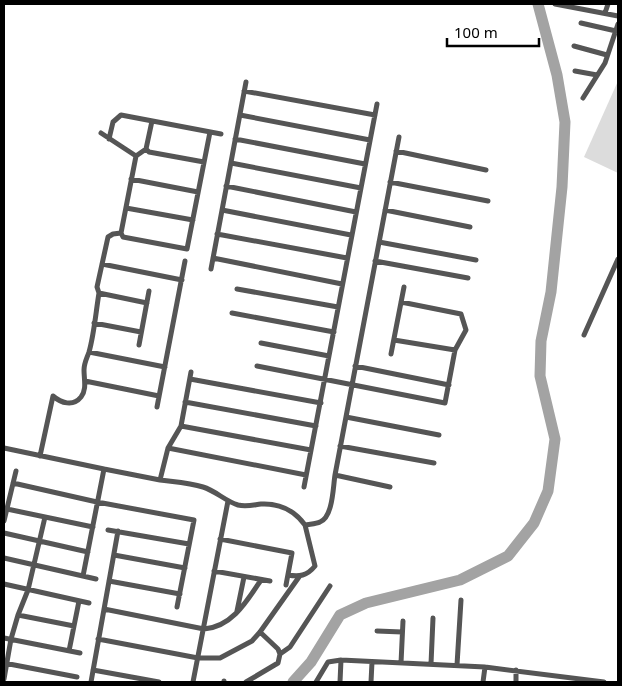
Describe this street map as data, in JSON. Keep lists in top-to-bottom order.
{
  "scale_bar": "100 m"
}
